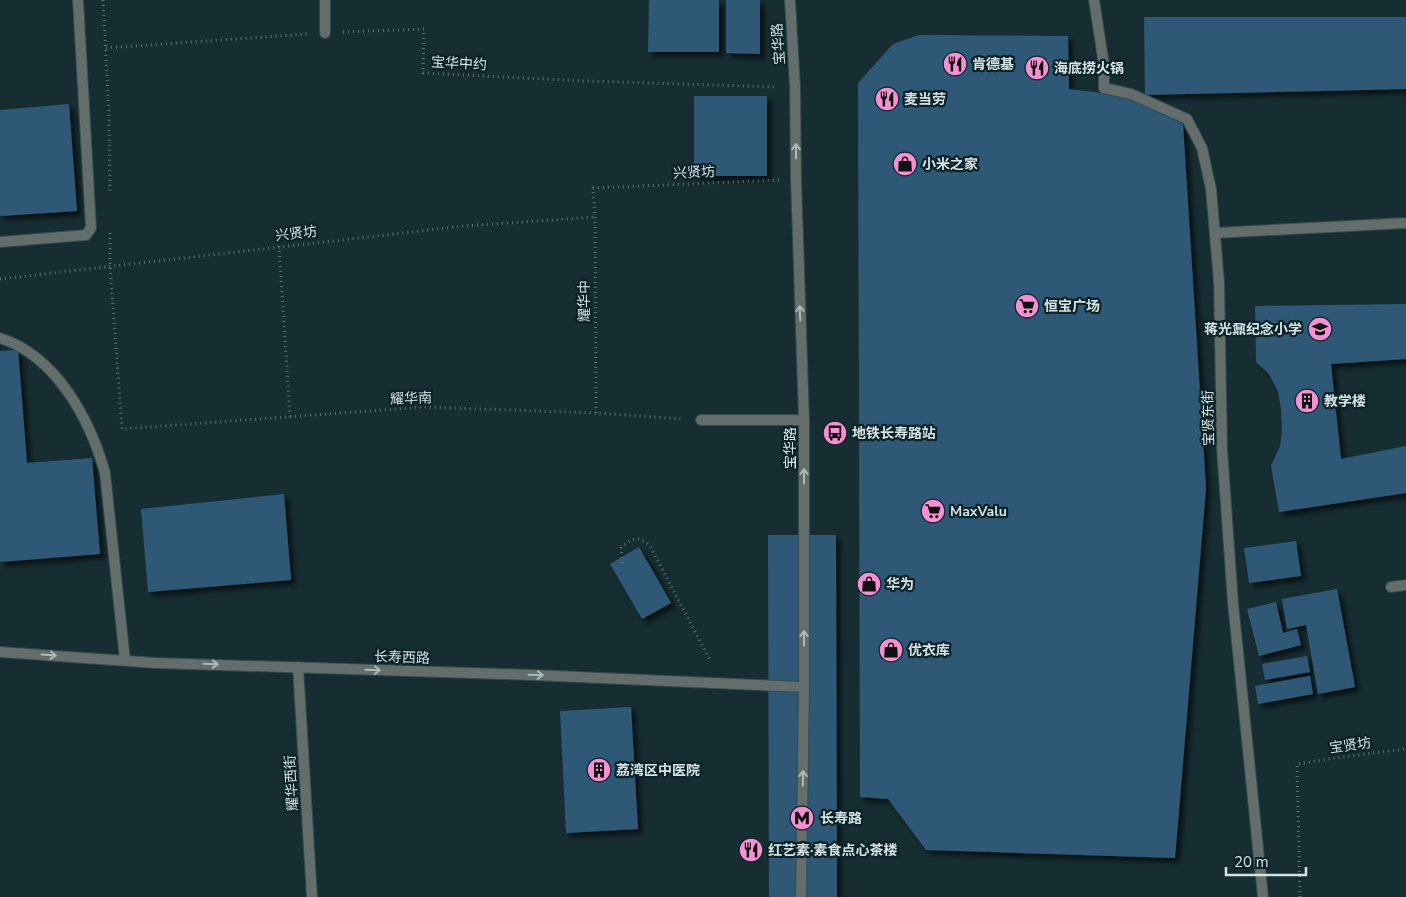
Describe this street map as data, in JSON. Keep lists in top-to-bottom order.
{
  "streets": {
    "street": [
      "宝华路",
      "宝贤东街",
      "长寿西路",
      "耀华西街"
    ],
    "path": [
      "宝华中约",
      "兴贤坊",
      "耀华中",
      "耀华南",
      "宝贤坊"
    ]
  },
  "crossings": [
    ["宝华路", "宝华中约"],
    ["宝华路", "兴贤坊"],
    ["宝华路", "长寿西路"],
    ["兴贤坊", "耀华中"],
    ["兴贤坊", "耀华南"],
    ["耀华中", "耀华南"],
    ["长寿西路", "耀华西街"]
  ],
  "one_way": ["宝华路", "长寿西路"],
  "places": {
    "restaurant": [
      "肯德基",
      "海底捞火锅",
      "麦当劳",
      "红艺素·素食点心茶楼"
    ],
    "shop": ["小米之家", "华为", "优衣库"],
    "supermarket": ["恒宝广场", "MaxValu"],
    "school or university": ["蒋光鼐纪念小学"],
    "building": ["教学楼", "荔湾区中医院"],
    "bus stop": ["地铁长寿路站"],
    "metro station": ["长寿路"]
  },
  "scale_bar": "20 m"
}
